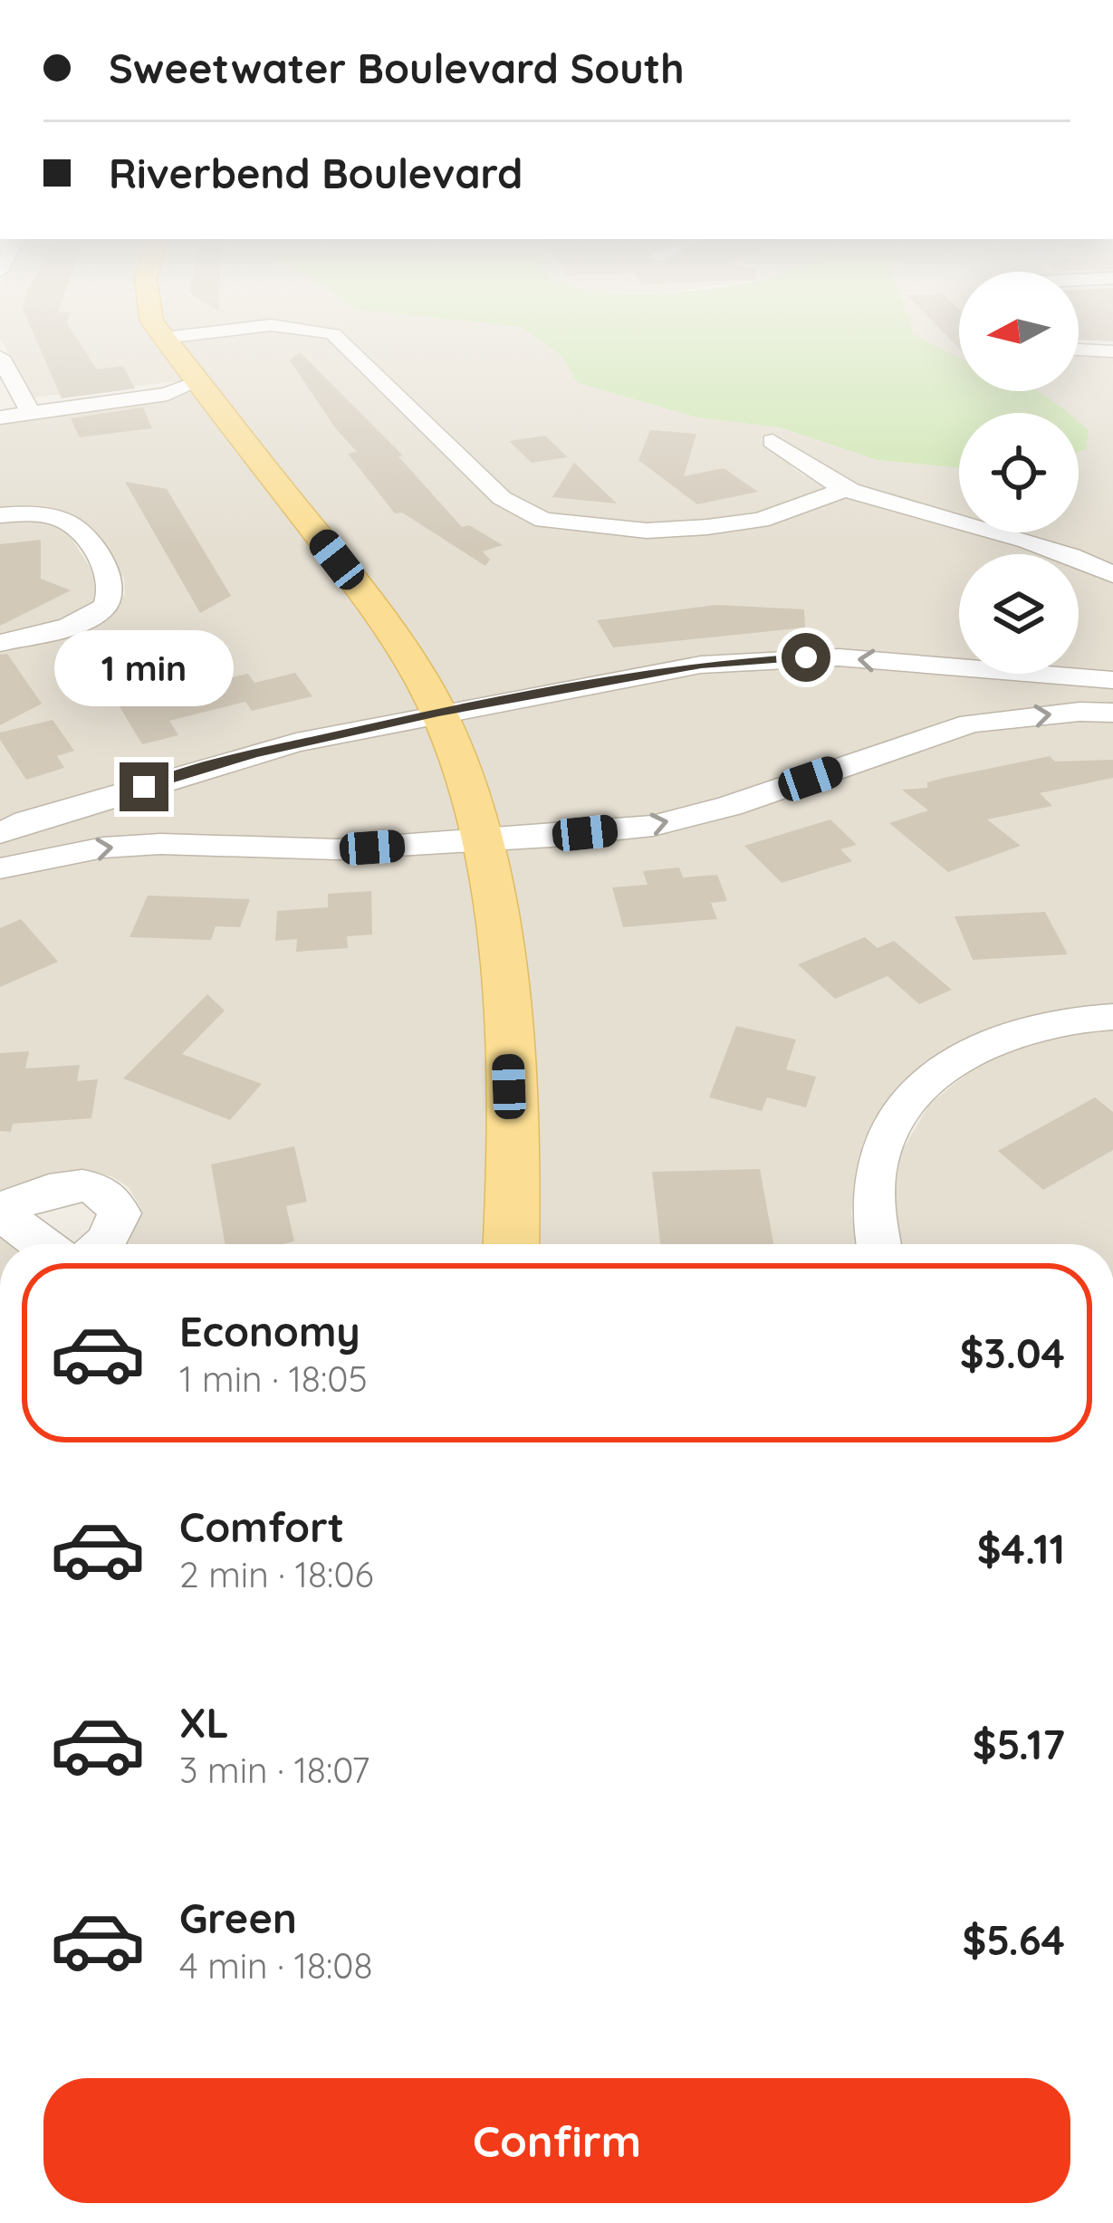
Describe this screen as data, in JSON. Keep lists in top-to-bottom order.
{
  "north": "left",
  "page": {
    "banner": ["Sweetwater Boulevard South", "Riverbend Boulevard"],
    "bubble": "1 min",
    "list": [
      {
        "name": "Economy",
        "note": "1 min · 18:05",
        "value": "$3.04"
      },
      {
        "name": "Comfort",
        "note": "2 min · 18:06",
        "value": "$4.11"
      },
      {
        "name": "XL",
        "note": "3 min · 18:07",
        "value": "$5.17"
      },
      {
        "name": "Green",
        "note": "4 min · 18:08",
        "value": "$5.64"
      }
    ],
    "buttons": "Confirm"
  }
}
